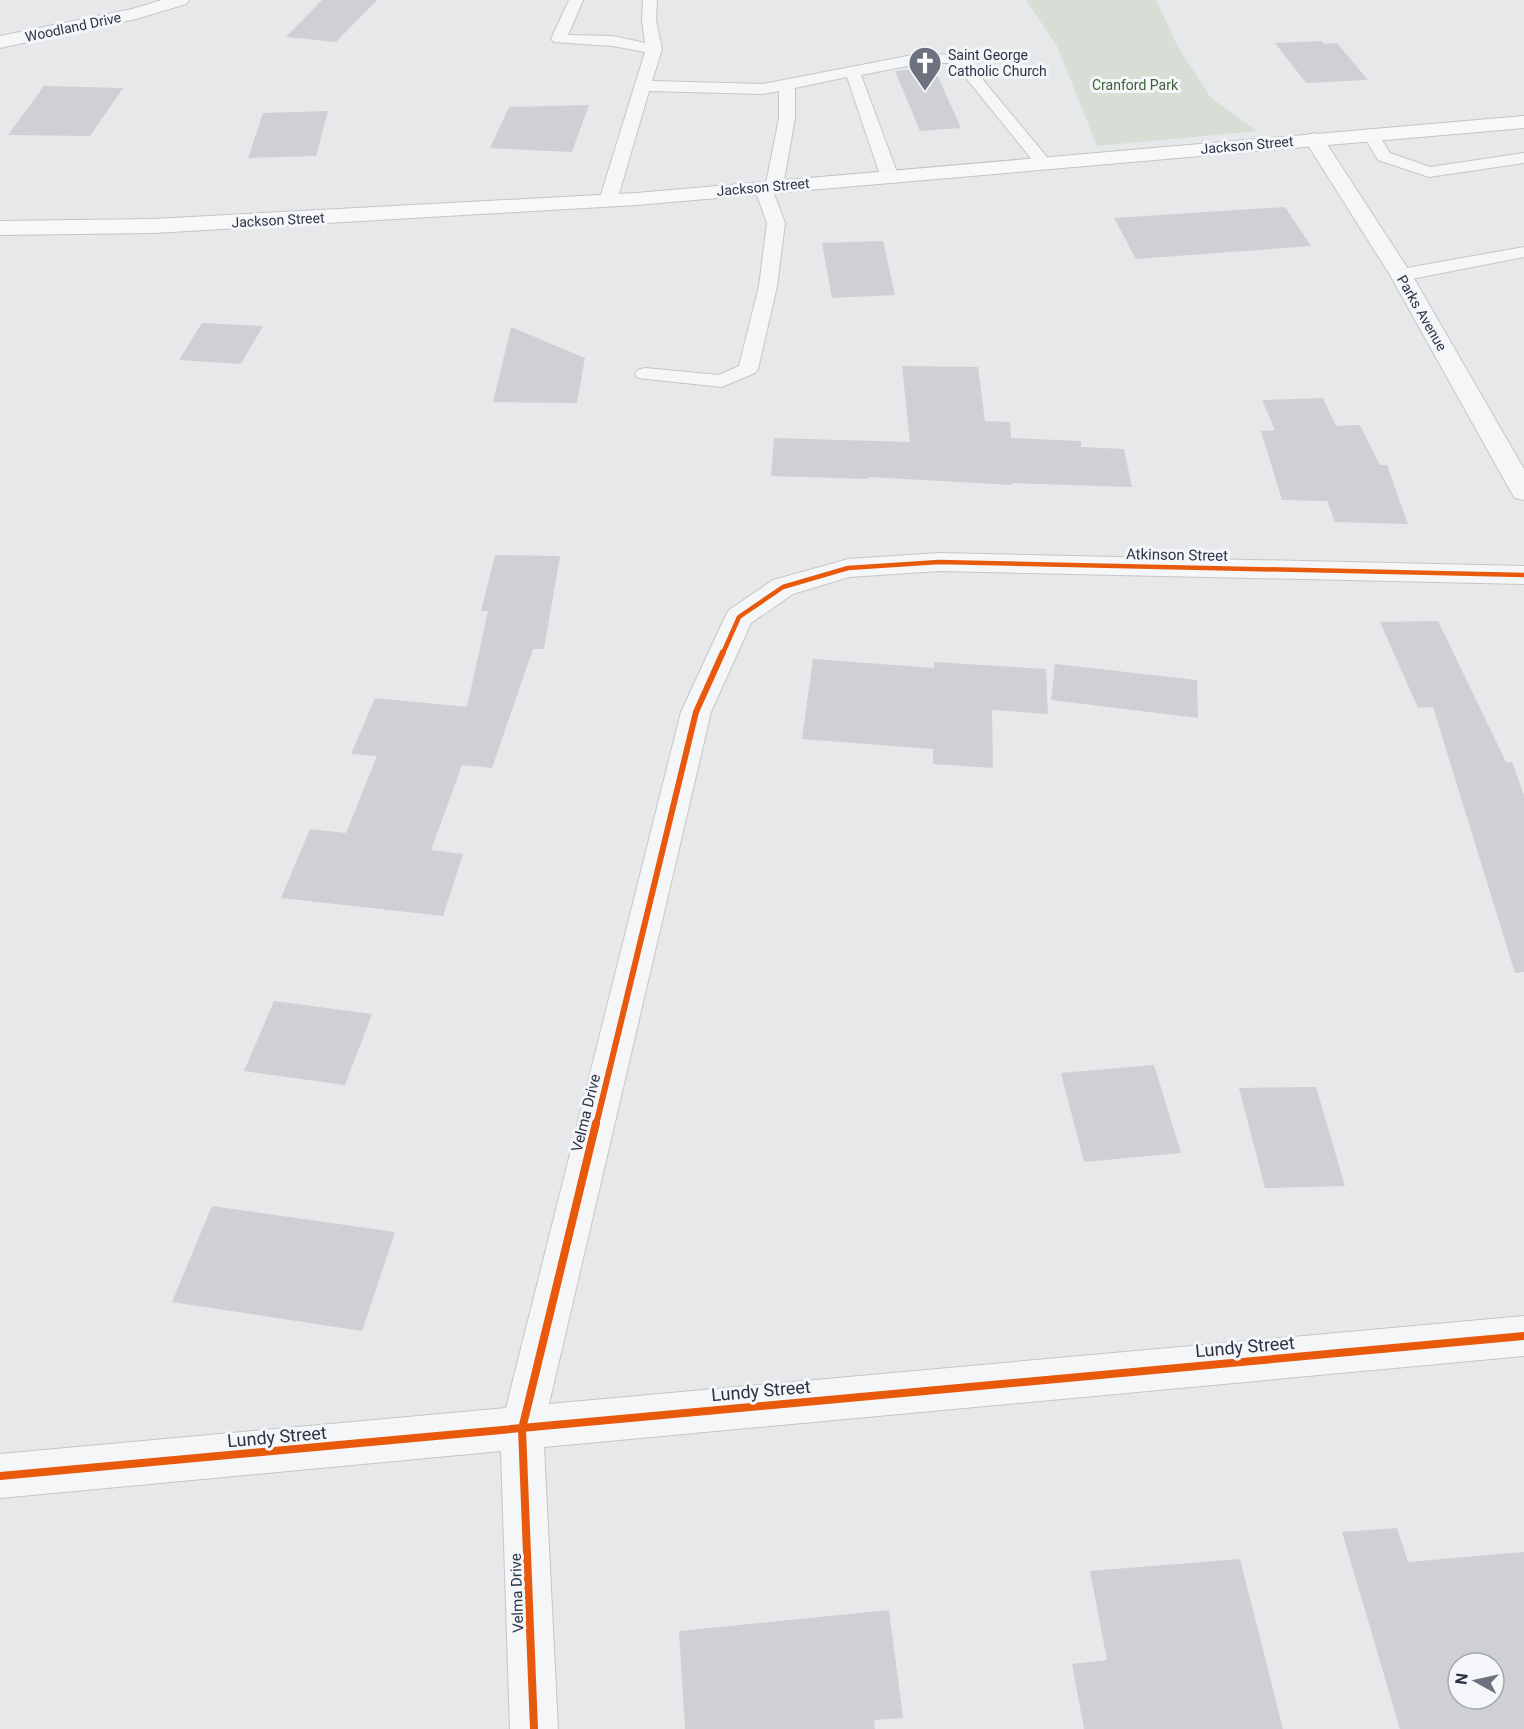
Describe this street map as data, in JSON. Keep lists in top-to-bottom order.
{
  "streets": {
    "main road": ["Jackson Street"],
    "street": [
      "Woodland Drive",
      "Parks Avenue",
      "Atkinson Street",
      "Velma Drive",
      "Lundy Street"
    ]
  },
  "crossings": [
    ["Jackson Street", "Parks Avenue"],
    ["Atkinson Street", "Velma Drive"],
    ["Velma Drive", "Lundy Street"]
  ],
  "parks": ["Cranford Park"],
  "places": {
    "church": ["Saint George Catholic Church"]
  },
  "north": "left"
}
